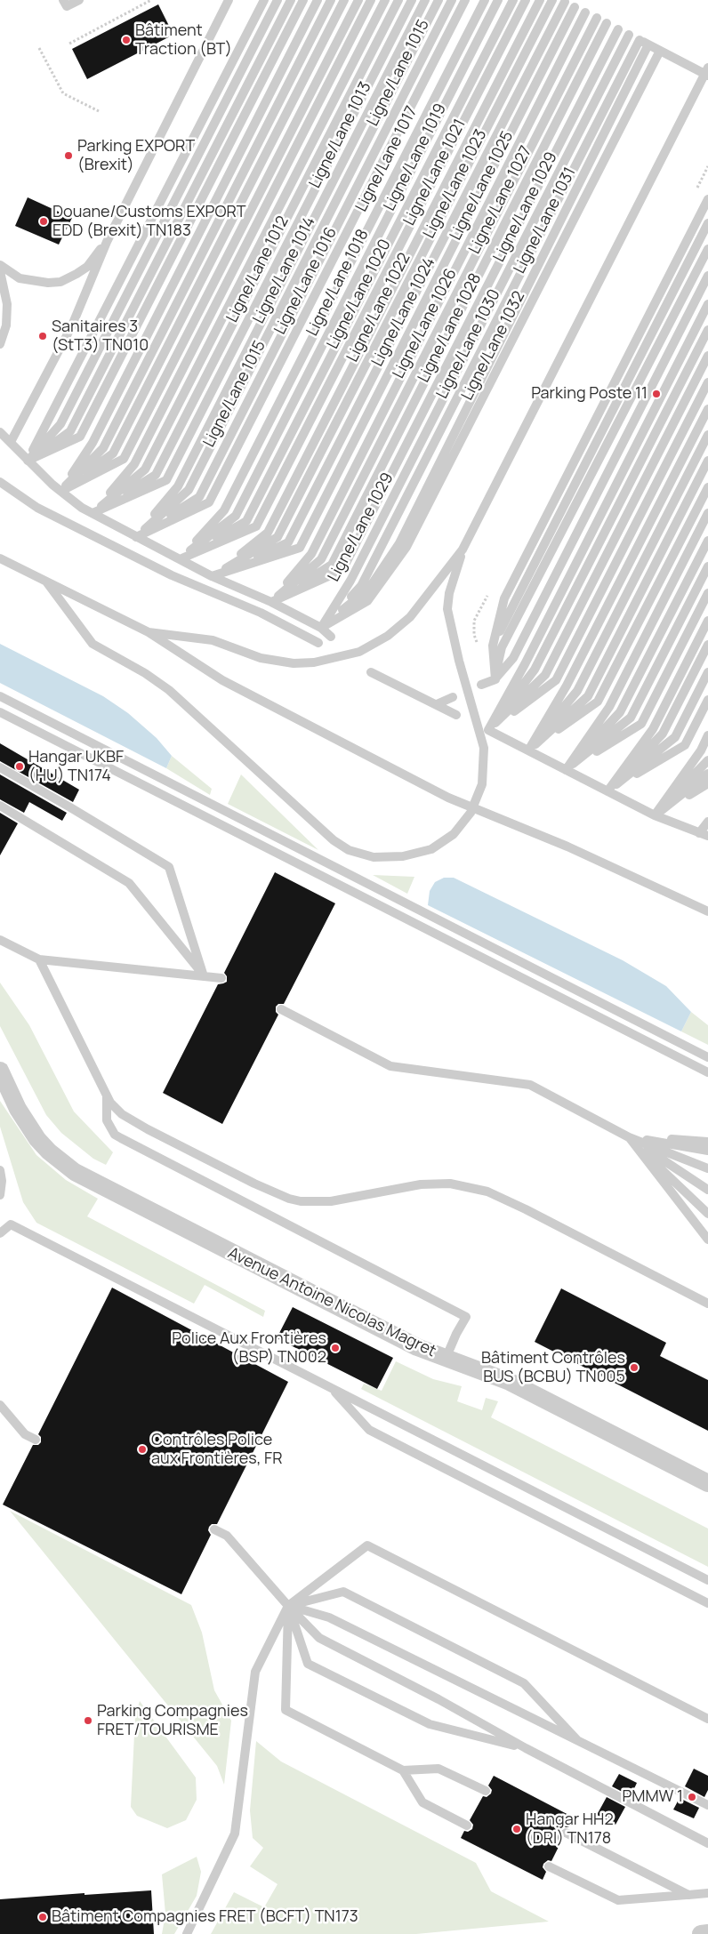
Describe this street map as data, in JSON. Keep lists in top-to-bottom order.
{
  "streets": {
    "street": ["Avenue Antoine Nicolas Magret"],
    "lane": [
      "Ligne/Lane 1015",
      "Ligne/Lane 1013",
      "Ligne/Lane 1019",
      "Ligne/Lane 1017",
      "Ligne/Lane 1021",
      "Ligne/Lane 1023",
      "Ligne/Lane 1025",
      "Ligne/Lane 1027",
      "Ligne/Lane 1029",
      "Ligne/Lane 1031",
      "Ligne/Lane 1012",
      "Ligne/Lane 1014",
      "Ligne/Lane 1016",
      "Ligne/Lane 1018",
      "Ligne/Lane 1020",
      "Ligne/Lane 1022",
      "Ligne/Lane 1024",
      "Ligne/Lane 1026",
      "Ligne/Lane 1028",
      "Ligne/Lane 1030",
      "Ligne/Lane 1032"
    ]
  },
  "crossings": [
    ["Ligne/Lane 1015", "Ligne/Lane 1013"],
    ["Ligne/Lane 1015", "Ligne/Lane 1014"],
    ["Ligne/Lane 1015", "Ligne/Lane 1016"],
    ["Ligne/Lane 1013", "Ligne/Lane 1014"],
    ["Ligne/Lane 1013", "Ligne/Lane 1016"],
    ["Ligne/Lane 1019", "Ligne/Lane 1017"],
    ["Ligne/Lane 1019", "Ligne/Lane 1018"],
    ["Ligne/Lane 1019", "Ligne/Lane 1020"],
    ["Ligne/Lane 1017", "Ligne/Lane 1018"],
    ["Ligne/Lane 1017", "Ligne/Lane 1020"],
    ["Ligne/Lane 1021", "Ligne/Lane 1023"],
    ["Ligne/Lane 1021", "Ligne/Lane 1022"],
    ["Ligne/Lane 1021", "Ligne/Lane 1024"],
    ["Ligne/Lane 1023", "Ligne/Lane 1022"],
    ["Ligne/Lane 1023", "Ligne/Lane 1024"],
    ["Ligne/Lane 1025", "Ligne/Lane 1027"],
    ["Ligne/Lane 1025", "Ligne/Lane 1026"],
    ["Ligne/Lane 1025", "Ligne/Lane 1028"],
    ["Ligne/Lane 1027", "Ligne/Lane 1026"],
    ["Ligne/Lane 1027", "Ligne/Lane 1028"],
    ["Ligne/Lane 1029", "Ligne/Lane 1031"],
    ["Ligne/Lane 1029", "Ligne/Lane 1030"],
    ["Ligne/Lane 1029", "Ligne/Lane 1032"],
    ["Ligne/Lane 1031", "Ligne/Lane 1030"],
    ["Ligne/Lane 1031", "Ligne/Lane 1032"],
    ["Ligne/Lane 1014", "Ligne/Lane 1016"],
    ["Ligne/Lane 1018", "Ligne/Lane 1020"],
    ["Ligne/Lane 1022", "Ligne/Lane 1024"],
    ["Ligne/Lane 1026", "Ligne/Lane 1028"],
    ["Ligne/Lane 1030", "Ligne/Lane 1032"]
  ],
  "places": [
    "Bâtiment Traction (BT)",
    "Parking EXPORT (Brexit)",
    "Douane/Customs EXPORT EDD (Brexit) TN183",
    "Sanitaires 3 (StT3) TN010",
    "Parking Poste 11",
    "Hangar UKBF (HU) TN174",
    "Police Aux Frontières (BSP) TN002",
    "Bâtiment Contrôles BUS (BCBU) TN005",
    "Contrôles Police aux Frontières, FR",
    "Parking Compagnies FRET/TOURISME",
    "PMMW 1",
    "Hangar HH2 (DRI) TN178",
    "Bâtiment Compagnies FRET (BCFT) TN173"
  ]
}
